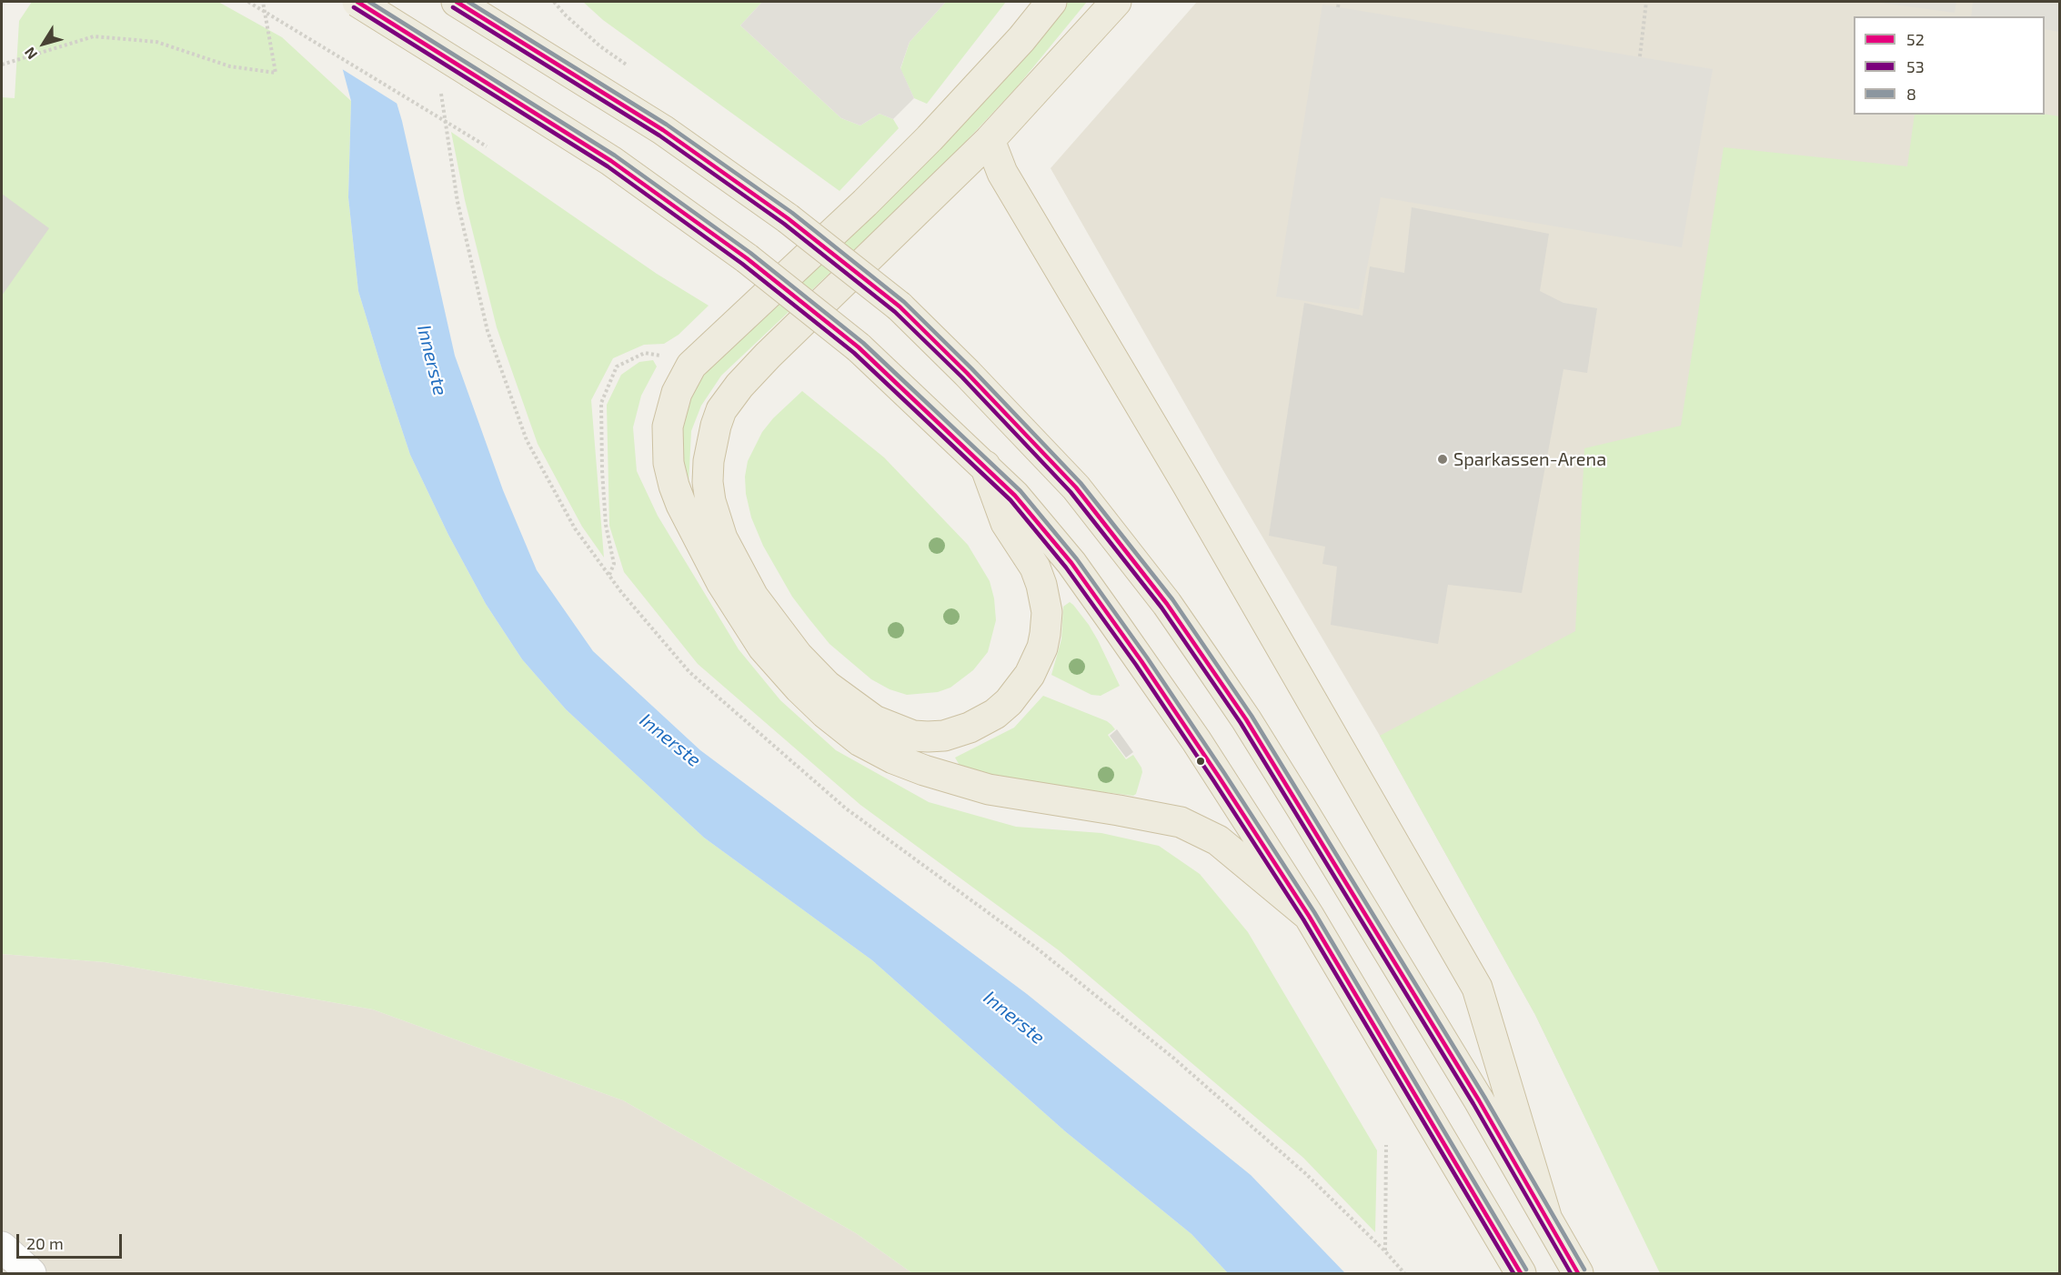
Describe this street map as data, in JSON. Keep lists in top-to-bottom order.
{
  "water": ["Innerste"],
  "places": ["Sparkassen-Arena"],
  "lines": ["transit line 52", "transit line 8", "transit line 53"],
  "legend": ["52", "53", "8"],
  "scale_bar": "20 m",
  "north": "bottom left"
}
